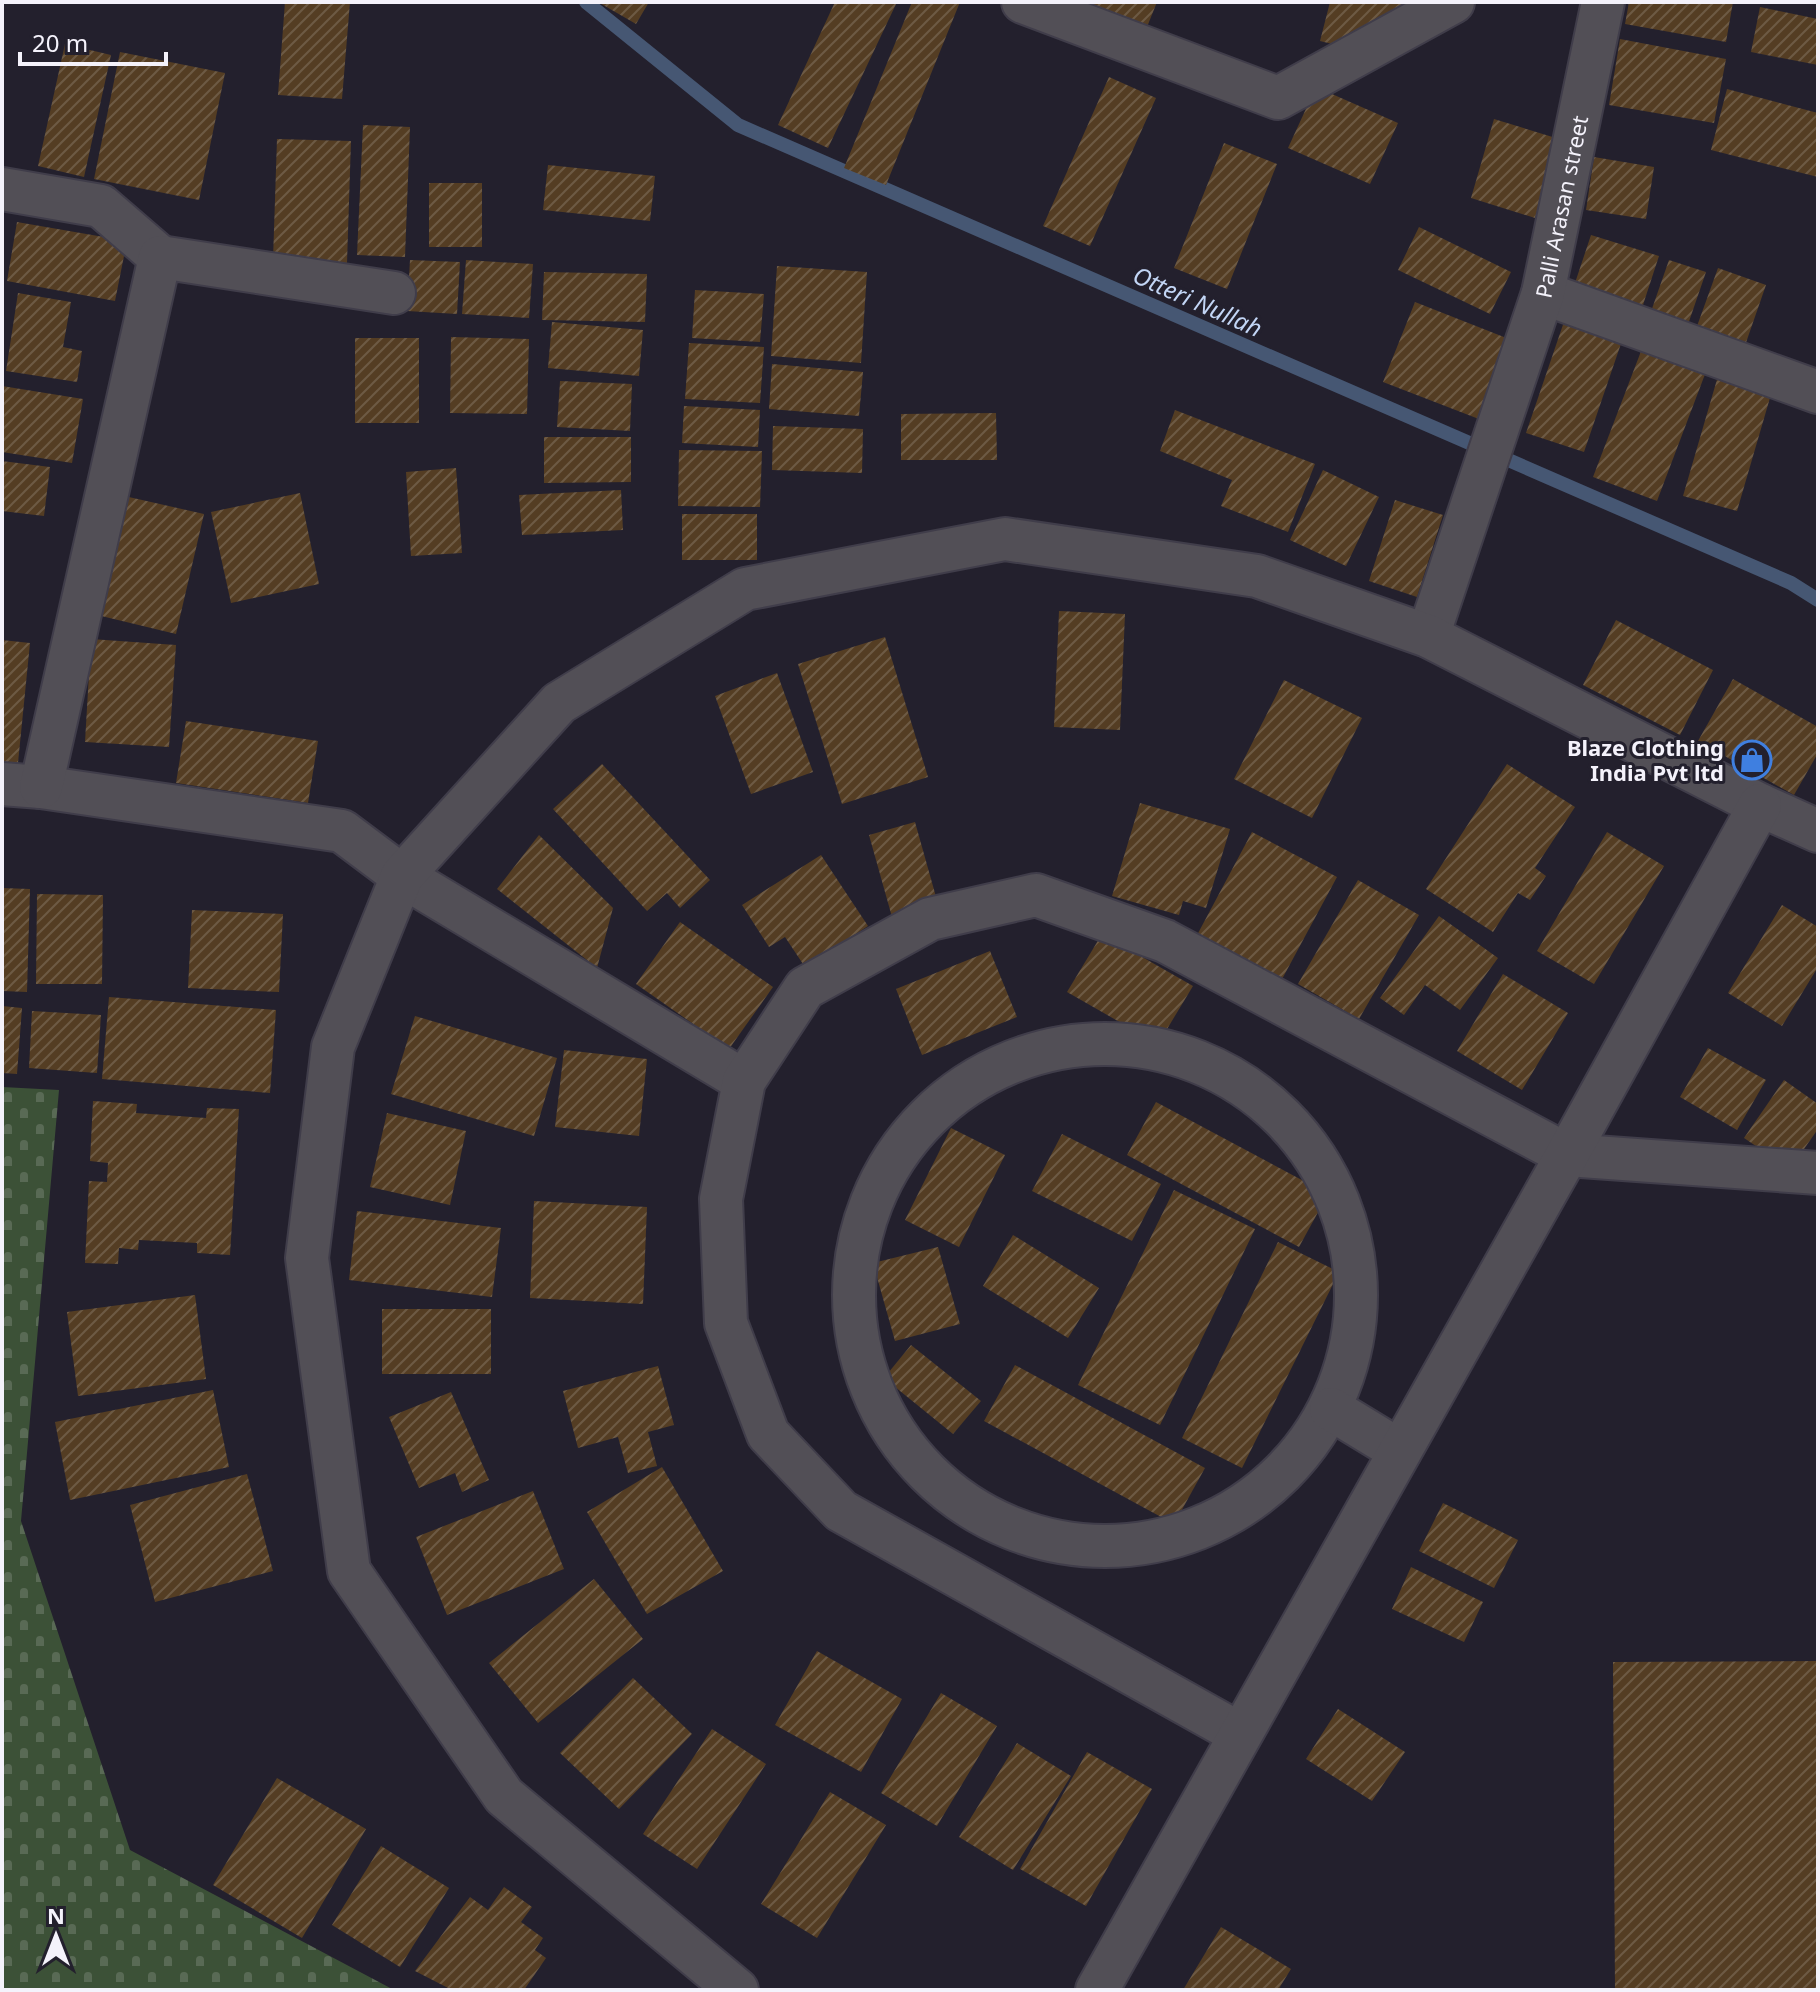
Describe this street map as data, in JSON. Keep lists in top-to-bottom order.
{
  "streets": {
    "street": ["Palli Arasan street"]
  },
  "water": ["Otteri Nullah"],
  "places": {
    "shop": ["Blaze Clothing India Pvt ltd"]
  },
  "scale_bar": "20 m",
  "north": "top"
}
